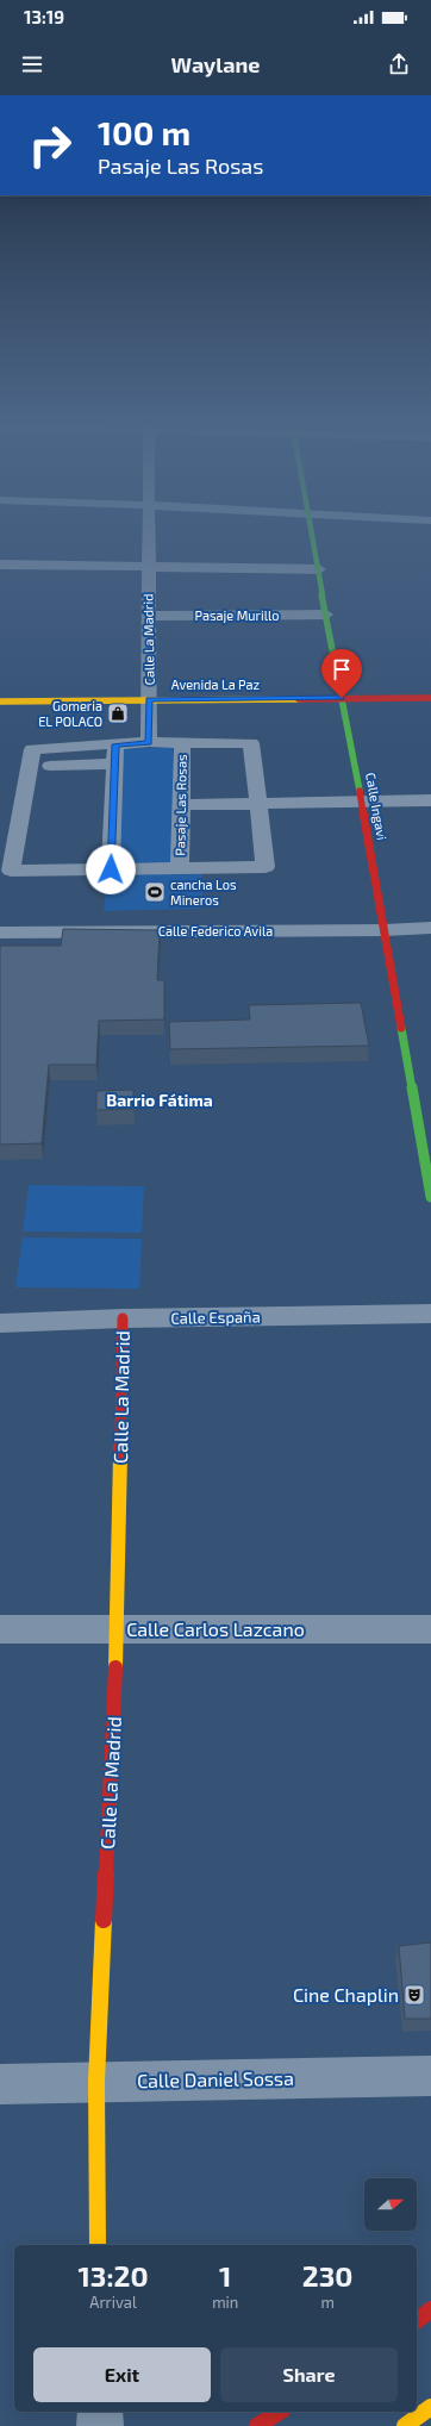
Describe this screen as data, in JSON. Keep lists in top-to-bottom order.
{
  "streets": {
    "street": [
      "Pasaje Murillo",
      "Calle La Madrid",
      "Avenida La Paz",
      "Pasaje Las Rosas",
      "Calle Ingavi",
      "Calle Federico Avila",
      "Calle España",
      "Calle Carlos Lazcano",
      "Calle Daniel Sossa"
    ]
  },
  "crossings": [
    ["Pasaje Murillo", "Calle La Madrid"],
    ["Pasaje Murillo", "Calle Ingavi"],
    ["Calle La Madrid", "Avenida La Paz"],
    ["Calle La Madrid", "Pasaje Las Rosas"],
    ["Calle La Madrid", "Calle España"],
    ["Calle La Madrid", "Calle Carlos Lazcano"],
    ["Calle La Madrid", "Calle Daniel Sossa"],
    ["Avenida La Paz", "Calle Ingavi"],
    ["Calle Ingavi", "Calle Federico Avila"]
  ],
  "districts": ["Barrio Fátima"],
  "places": {
    "shop": ["Gomeria EL POLACO"],
    "sports": ["cancha Los Mineros"],
    "theatre": ["Cine Chaplin"]
  },
  "north": "right",
  "page": {
    "status": "13:19",
    "header": "Waylane",
    "turn": ["100 m", "Pasaje Las Rosas"],
    "eta": [
      "13:20",
      "Arrival",
      "1",
      "min",
      "230",
      "m"
    ],
    "buttons": ["Exit", "Share"]
  }
}
